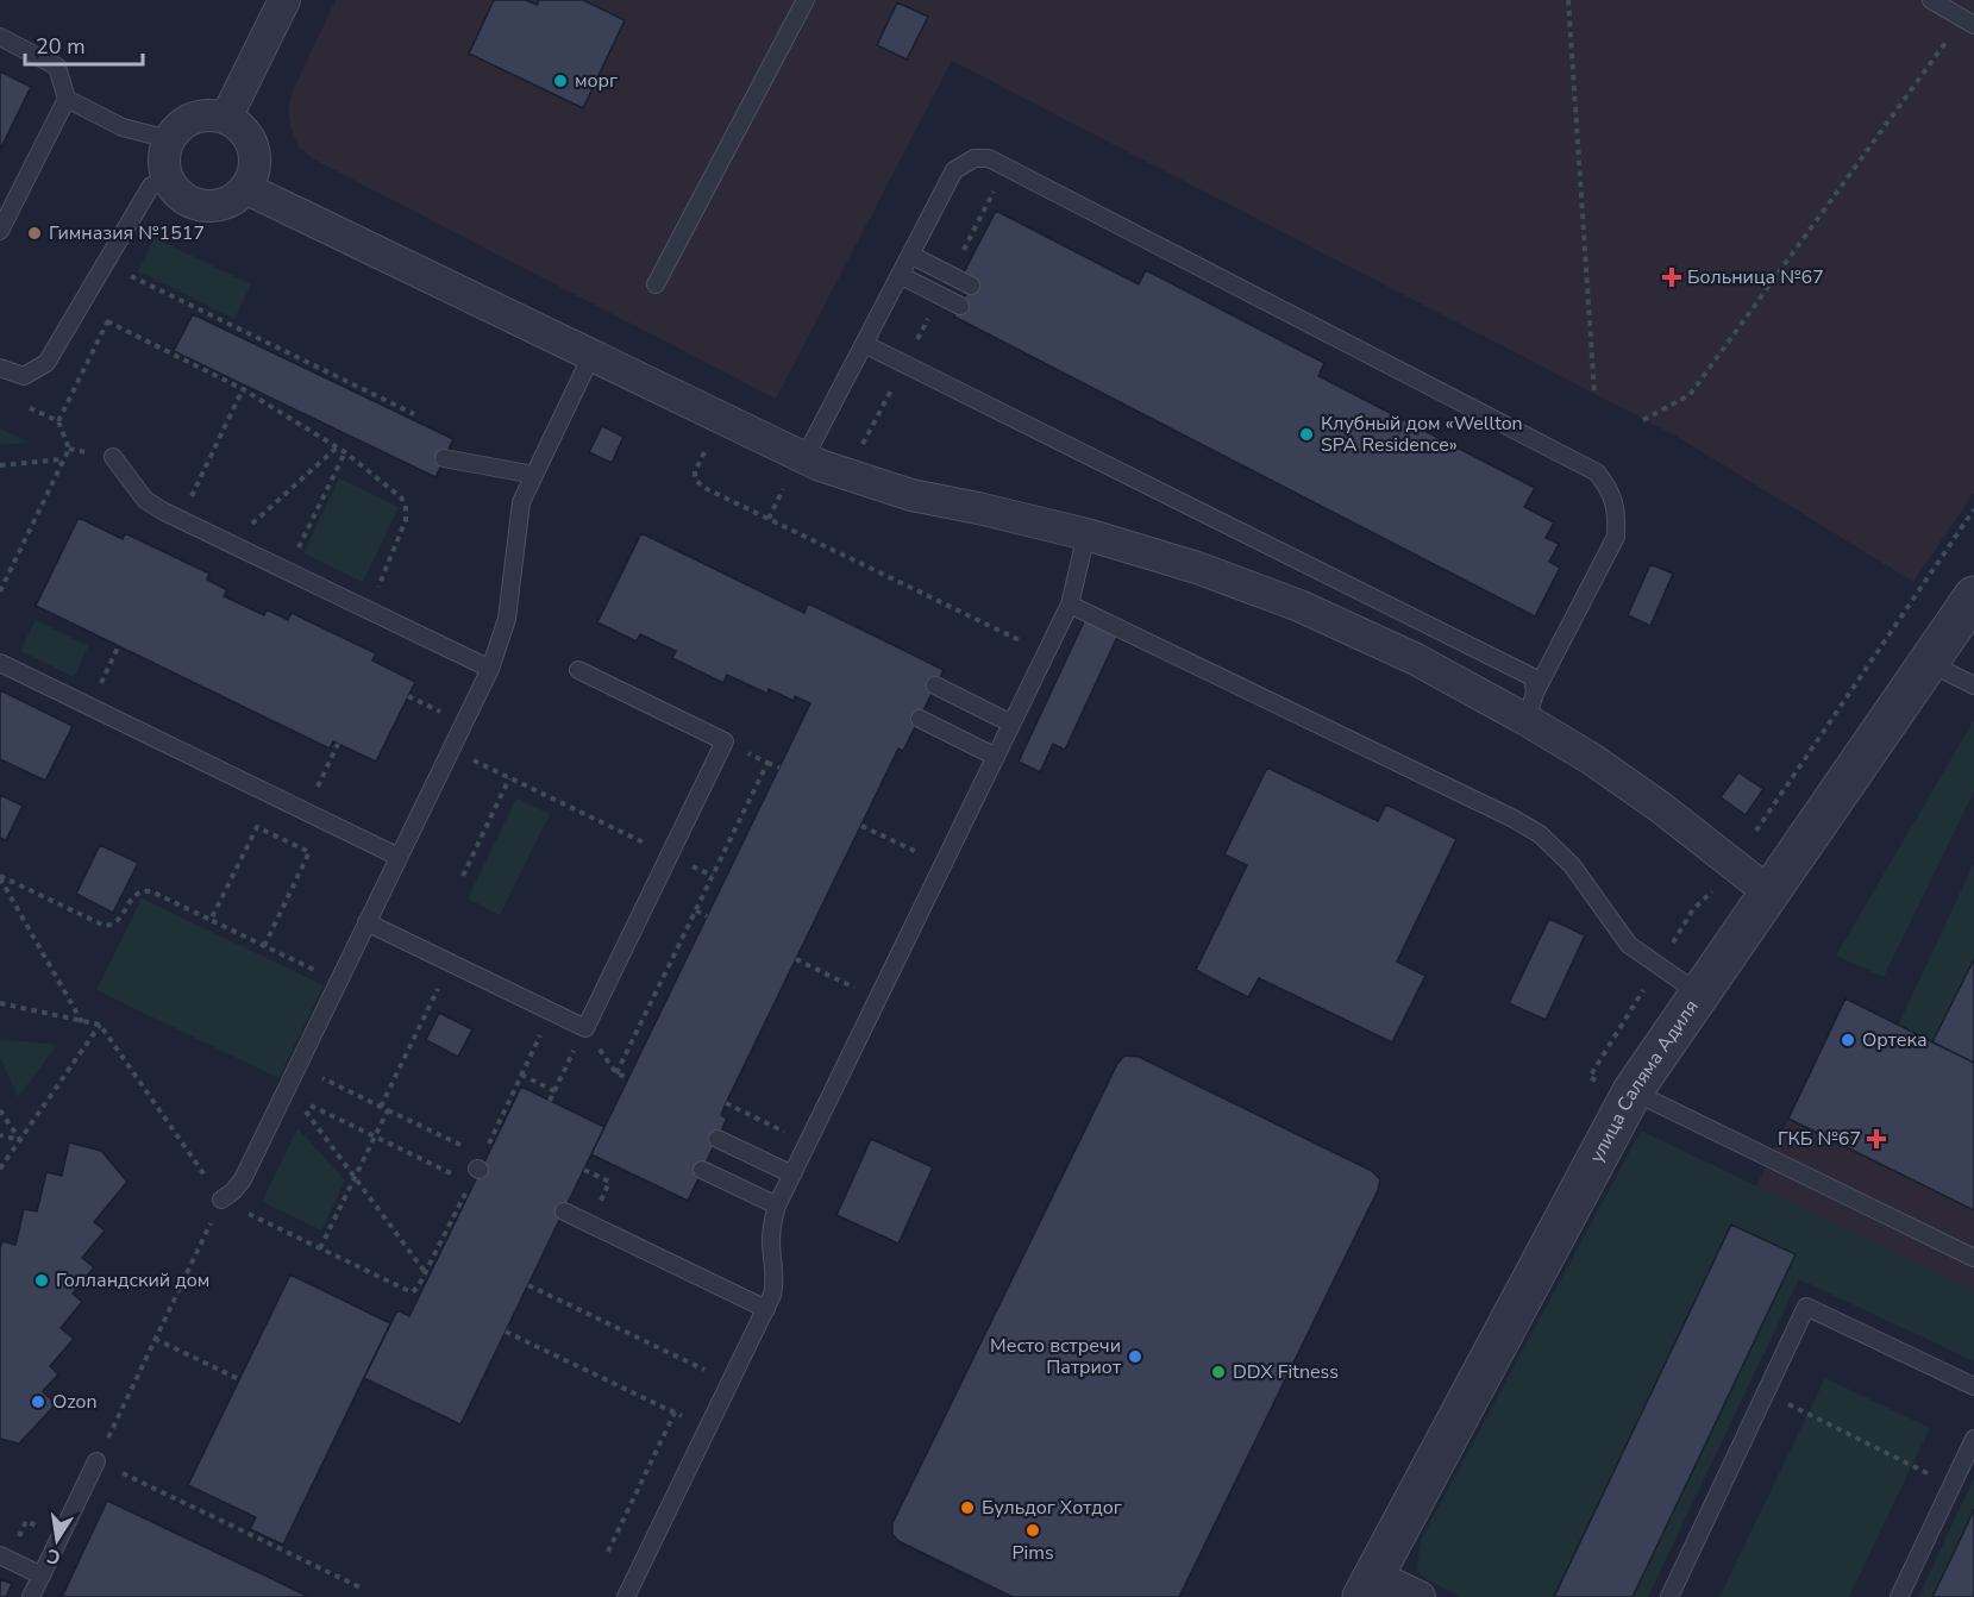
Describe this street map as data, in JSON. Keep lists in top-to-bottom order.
{
  "streets": {
    "street": ["улица Саляма Адиля"]
  },
  "places": {
    "other": [
      "морг",
      "Гимназия №1517",
      "Клубный дом «Wellton SPA Residence»",
      "Ортека",
      "Голландский дом",
      "Место встречи Патриот",
      "DDX Fitness",
      "Ozon",
      "Бульдог Хотдог",
      "Pims"
    ],
    "health": ["Больница №67", "ГКБ №67"]
  },
  "scale_bar": "20 m",
  "north": "bottom"
}
